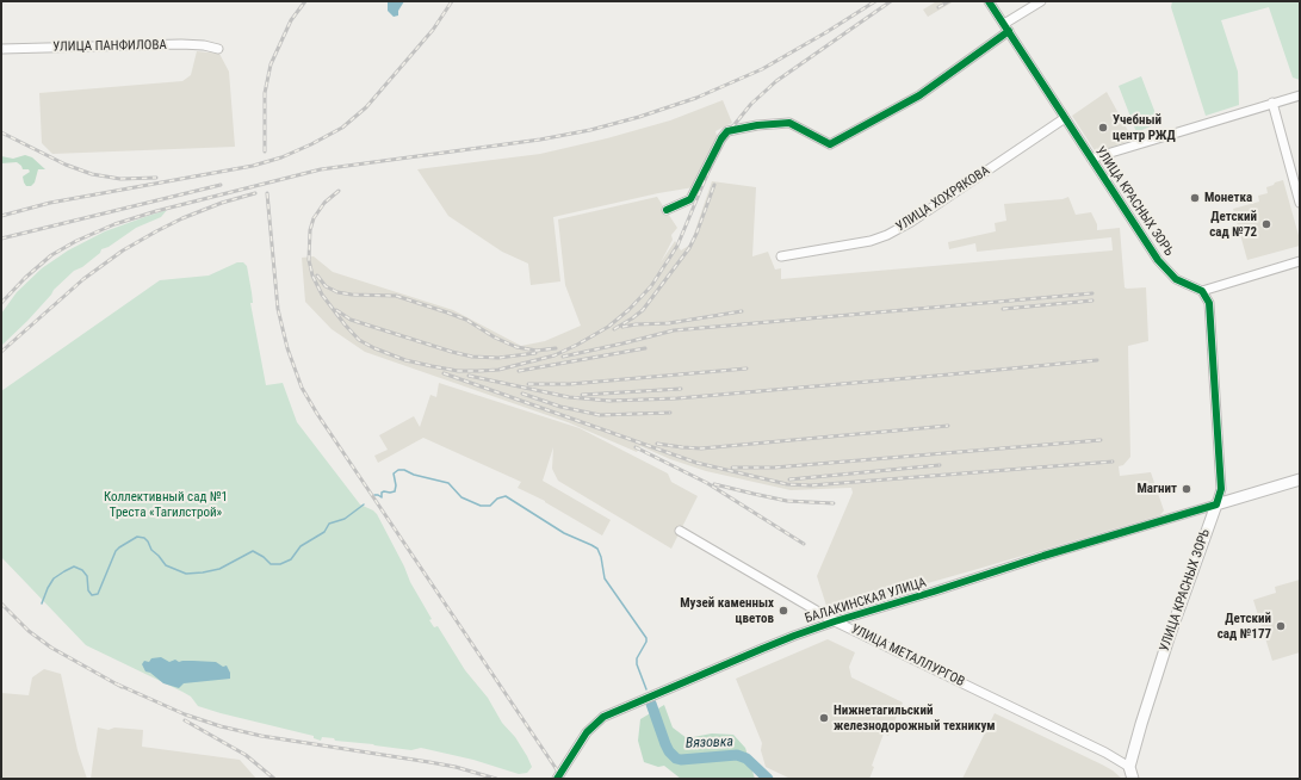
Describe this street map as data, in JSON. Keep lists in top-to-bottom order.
{
  "streets": {
    "main road": ["УЛИЦА КРАСНЫХ ЗОРЬ", "БАЛАКИНСКАЯ УЛИЦА"],
    "street": ["УЛИЦА ПАНФИЛОВА", "УЛИЦА ХОХРЯКОВА", "УЛИЦА МЕТАЛЛУРГОВ"]
  },
  "crossings": [
    ["УЛИЦА ХОХРЯКОВА", "УЛИЦА КРАСНЫХ ЗОРЬ"],
    ["УЛИЦА КРАСНЫХ ЗОРЬ", "БАЛАКИНСКАЯ УЛИЦА"],
    ["УЛИЦА КРАСНЫХ ЗОРЬ", "УЛИЦА МЕТАЛЛУРГОВ"],
    ["БАЛАКИНСКАЯ УЛИЦА", "УЛИЦА МЕТАЛЛУРГОВ"]
  ],
  "water": ["Вязовка"],
  "parks": ["Коллективный сад №1 Треста «Тагилстрой»"],
  "places": [
    "Учебный центр РЖД",
    "Монетка",
    "Детский сад №72",
    "Магнит",
    "Музей каменных цветов",
    "Детский сад №177",
    "Нижнетагильский железнодорожный техникум"
  ]
}
